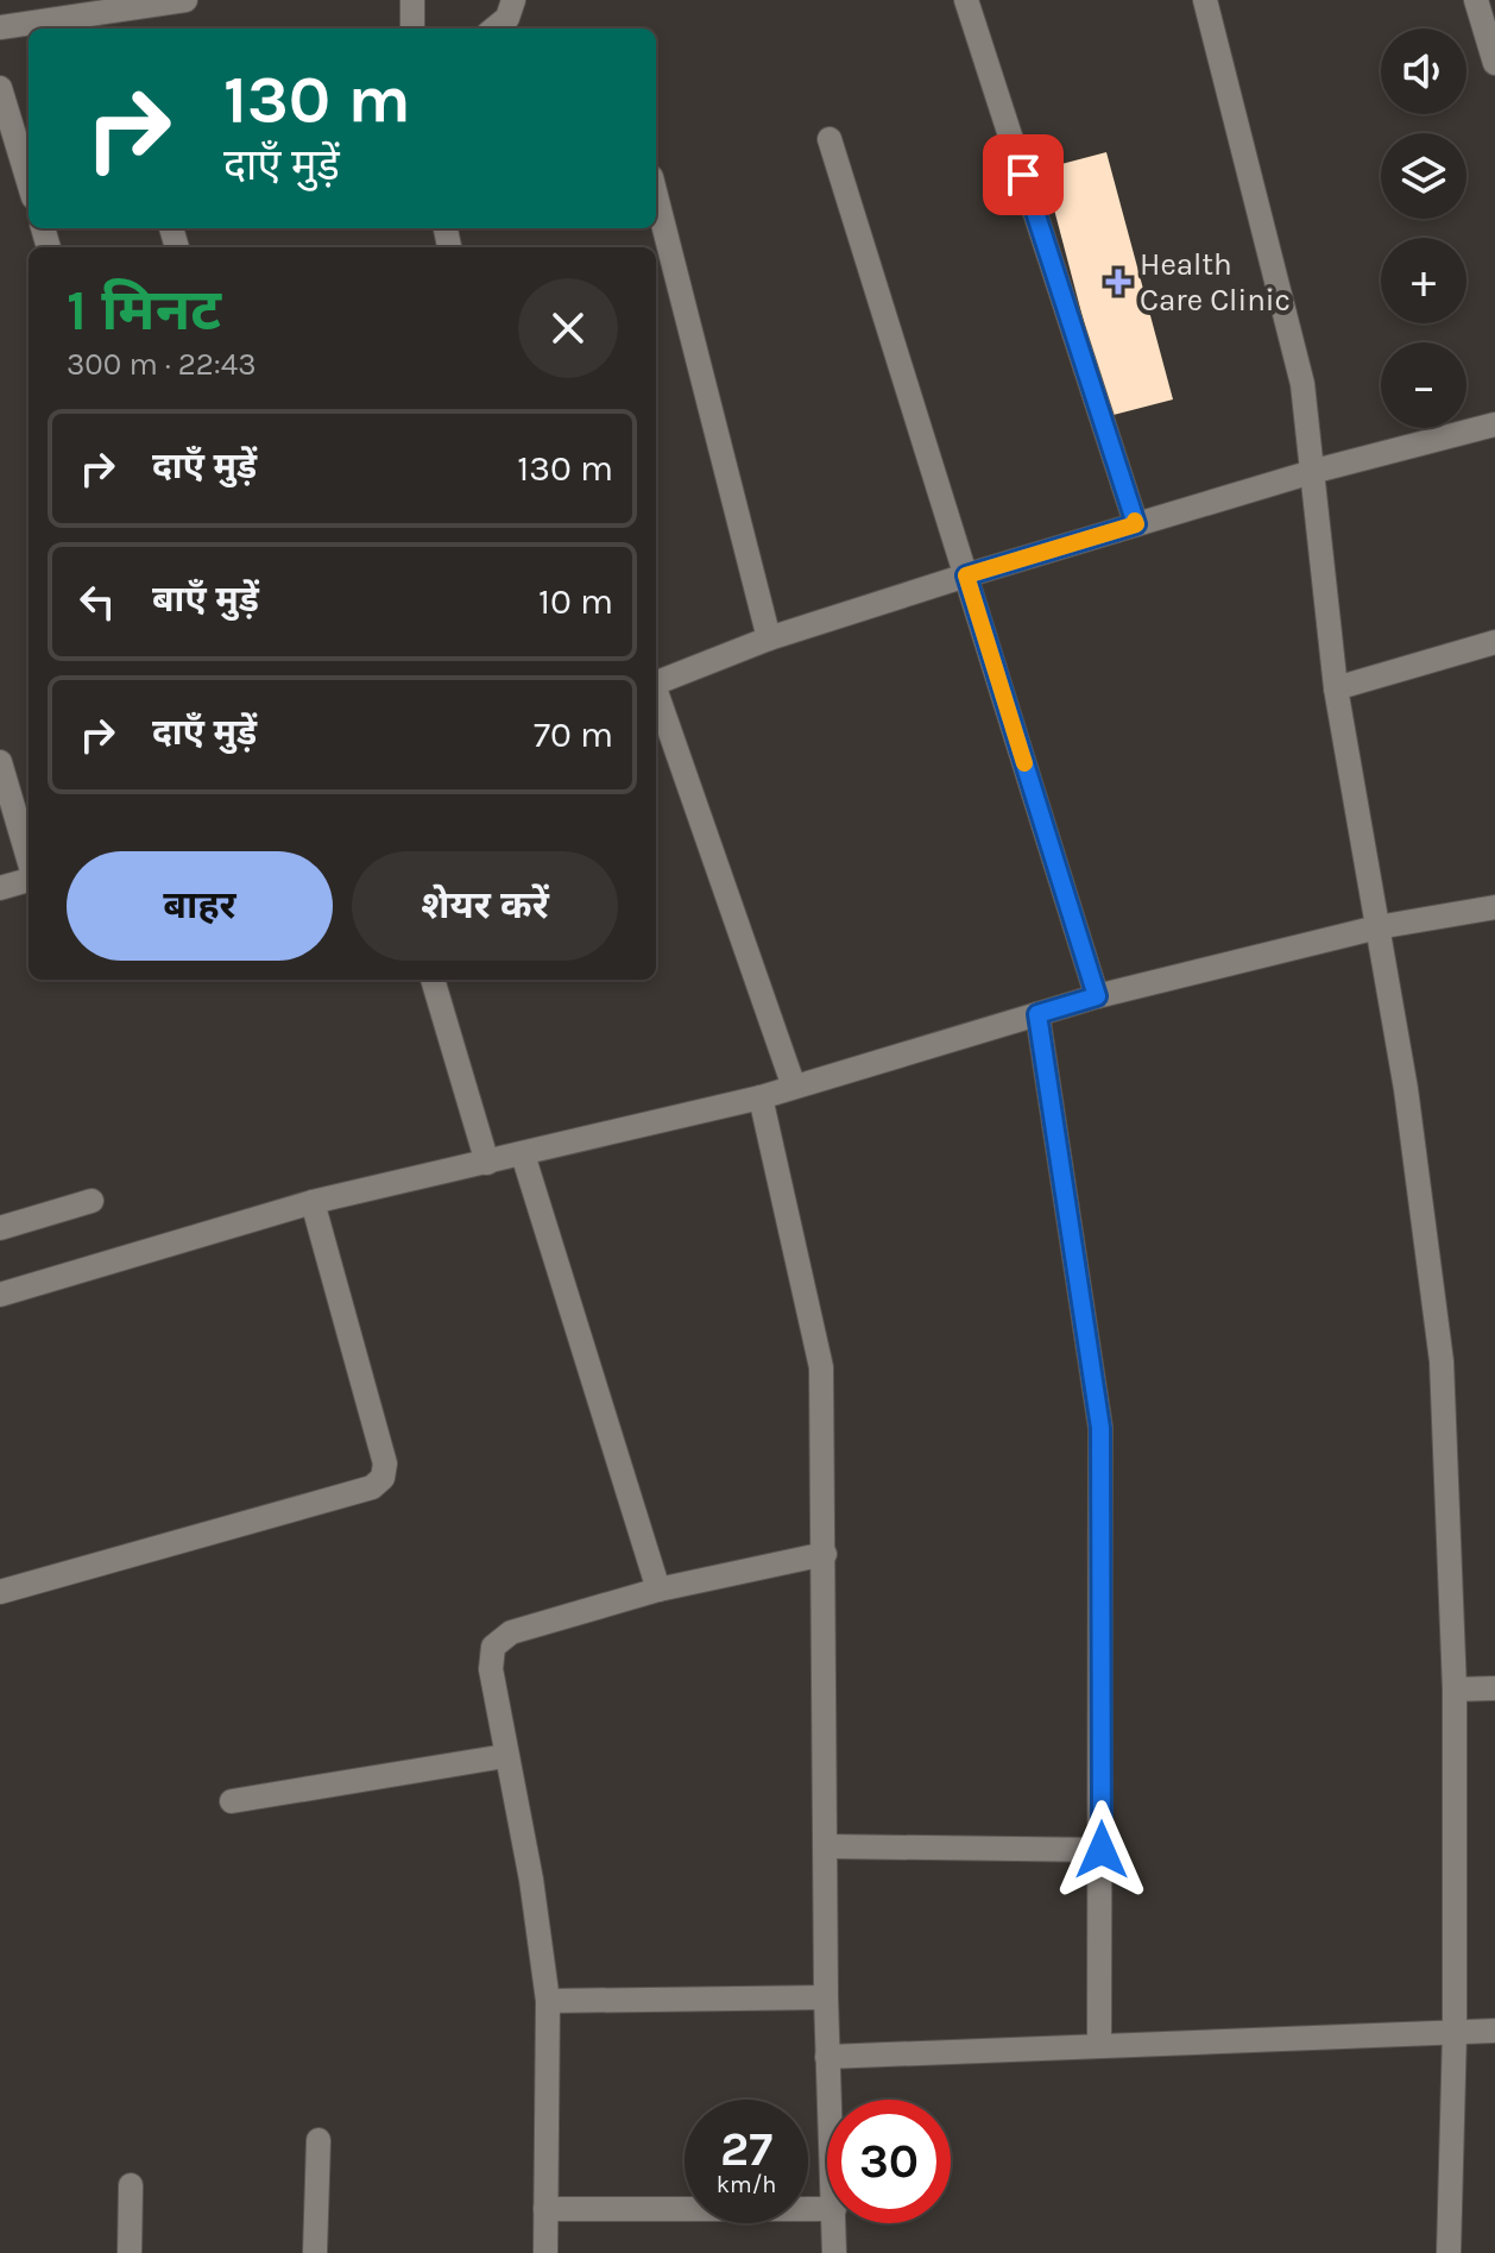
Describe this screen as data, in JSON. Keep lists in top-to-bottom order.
{
  "places": {
    "health": ["Health Care Clinic"]
  },
  "page": {
    "map_buttons": ["+", "−"],
    "turn": ["130 m", "दाएँ मुड़ें"],
    "heading": ["1 मिनट", "300 m · 22:43"],
    "list": [
      {
        "name": "दाएँ मुड़ें",
        "value": "130 m"
      },
      {
        "name": "बाएँ मुड़ें",
        "value": "10 m"
      },
      {
        "name": "दाएँ मुड़ें",
        "value": "70 m"
      }
    ],
    "buttons": ["बाहर", "शेयर करें"],
    "speed": "27 km/h",
    "limit": "30"
  }
}
